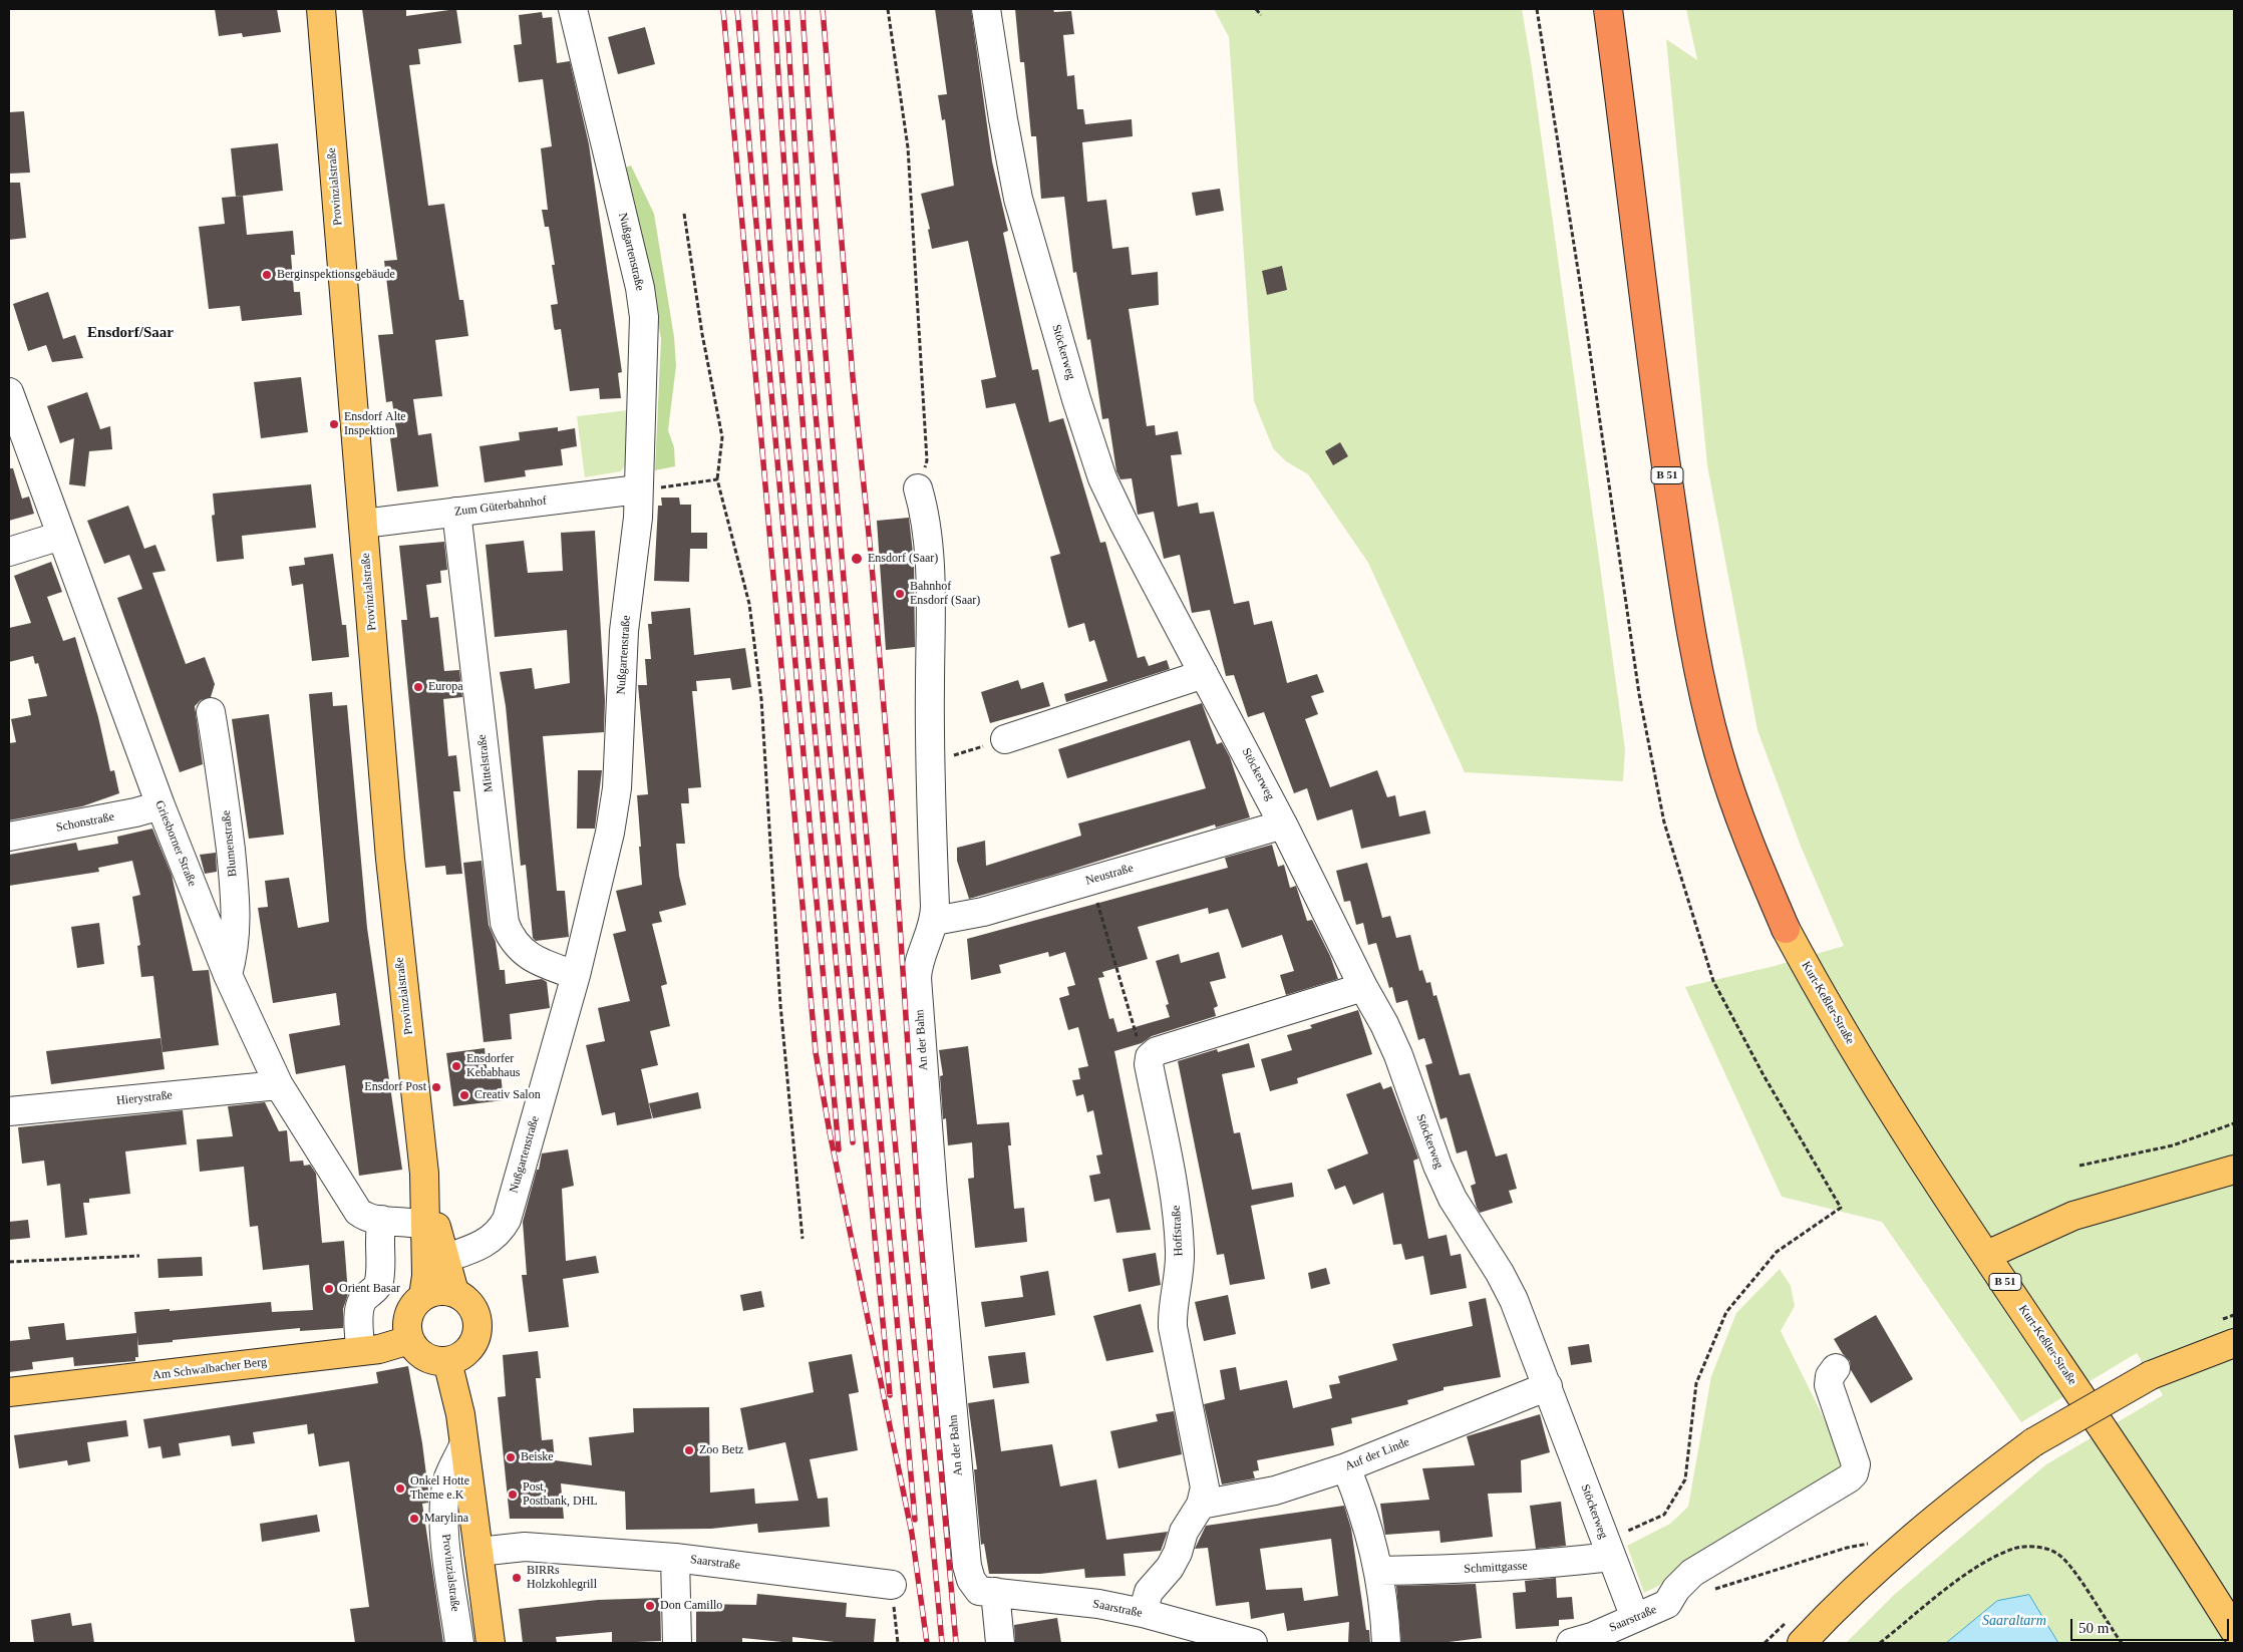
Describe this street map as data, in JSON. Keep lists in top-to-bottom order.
{
  "streets": {
    "highway": ["B 51"],
    "main road": ["Provinzialstraße", "Kurt-Keßler-Straße", "Am Schwalbacher Berg"],
    "street": [
      "Nußgartenstraße",
      "Stöckerweg",
      "Zum Güterbahnhof",
      "Mittelstraße",
      "Schonstraße",
      "Griesborner Straße",
      "Blumenstraße",
      "Neustraße",
      "An der Bahn",
      "Hierystraße",
      "Hoffstraße",
      "Auf der Linde",
      "Saarstraße",
      "Schmittgasse"
    ]
  },
  "crossings": [
    ["Provinzialstraße", "Nußgartenstraße"],
    ["Provinzialstraße", "Zum Güterbahnhof"],
    ["Provinzialstraße", "Am Schwalbacher Berg"],
    ["Provinzialstraße", "Saarstraße"],
    ["Nußgartenstraße", "Zum Güterbahnhof"],
    ["Nußgartenstraße", "Mittelstraße"],
    ["Stöckerweg", "Neustraße"],
    ["Stöckerweg", "Auf der Linde"],
    ["Stöckerweg", "Saarstraße"],
    ["Stöckerweg", "Schmittgasse"],
    ["B 51", "Kurt-Keßler-Straße"],
    ["Zum Güterbahnhof", "Mittelstraße"],
    ["Schonstraße", "Griesborner Straße"],
    ["Griesborner Straße", "Blumenstraße"],
    ["Griesborner Straße", "Hierystraße"],
    ["Neustraße", "An der Bahn"],
    ["An der Bahn", "Saarstraße"],
    ["Hoffstraße", "Auf der Linde"],
    ["Hoffstraße", "Saarstraße"]
  ],
  "districts": ["Ensdorf/Saar"],
  "water": ["Saaraltarm"],
  "places": [
    "Berginspektionsgebäude",
    "Ensdorf Alte Inspektion",
    "Ensdorf (Saar)",
    "Bahnhof Ensdorf (Saar)",
    "Europa",
    "Ensdorfer Kebabhaus",
    "Ensdorf Post",
    "Creativ Salon",
    "Orient Basar",
    "Zoo Betz",
    "Beiske",
    "Onkel Hotte Theme e.K",
    "Post, Postbank, DHL",
    "Marylina",
    "BIRRs Holzkohlegrill",
    "Don Camillo"
  ],
  "scale_bar": "50 m"
}
